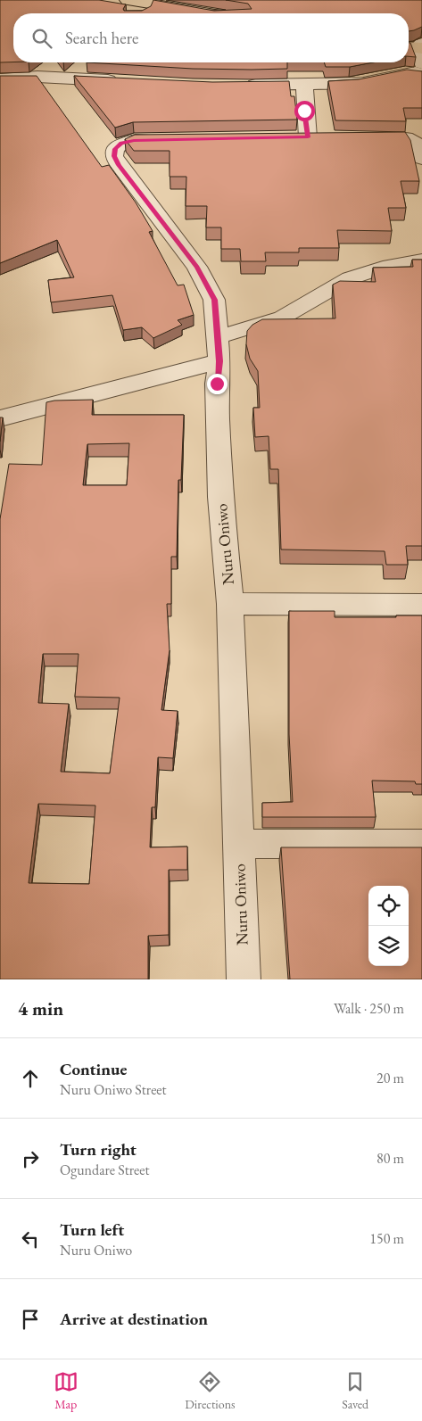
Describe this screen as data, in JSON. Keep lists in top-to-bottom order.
{
  "streets": {
    "street": ["Nuru Oniwo"]
  },
  "page": {
    "search": "Search here",
    "heading": ["4 min", "Walk · 250 m"],
    "list": [
      ["Continue", "Nuru Oniwo Street", "20 m"],
      ["Turn right", "Ogundare Street", "80 m"],
      ["Turn left", "Nuru Oniwo", "150 m"],
      "Arrive at destination"
    ],
    "nav": ["Map", "Directions", "Saved"]
  }
}
